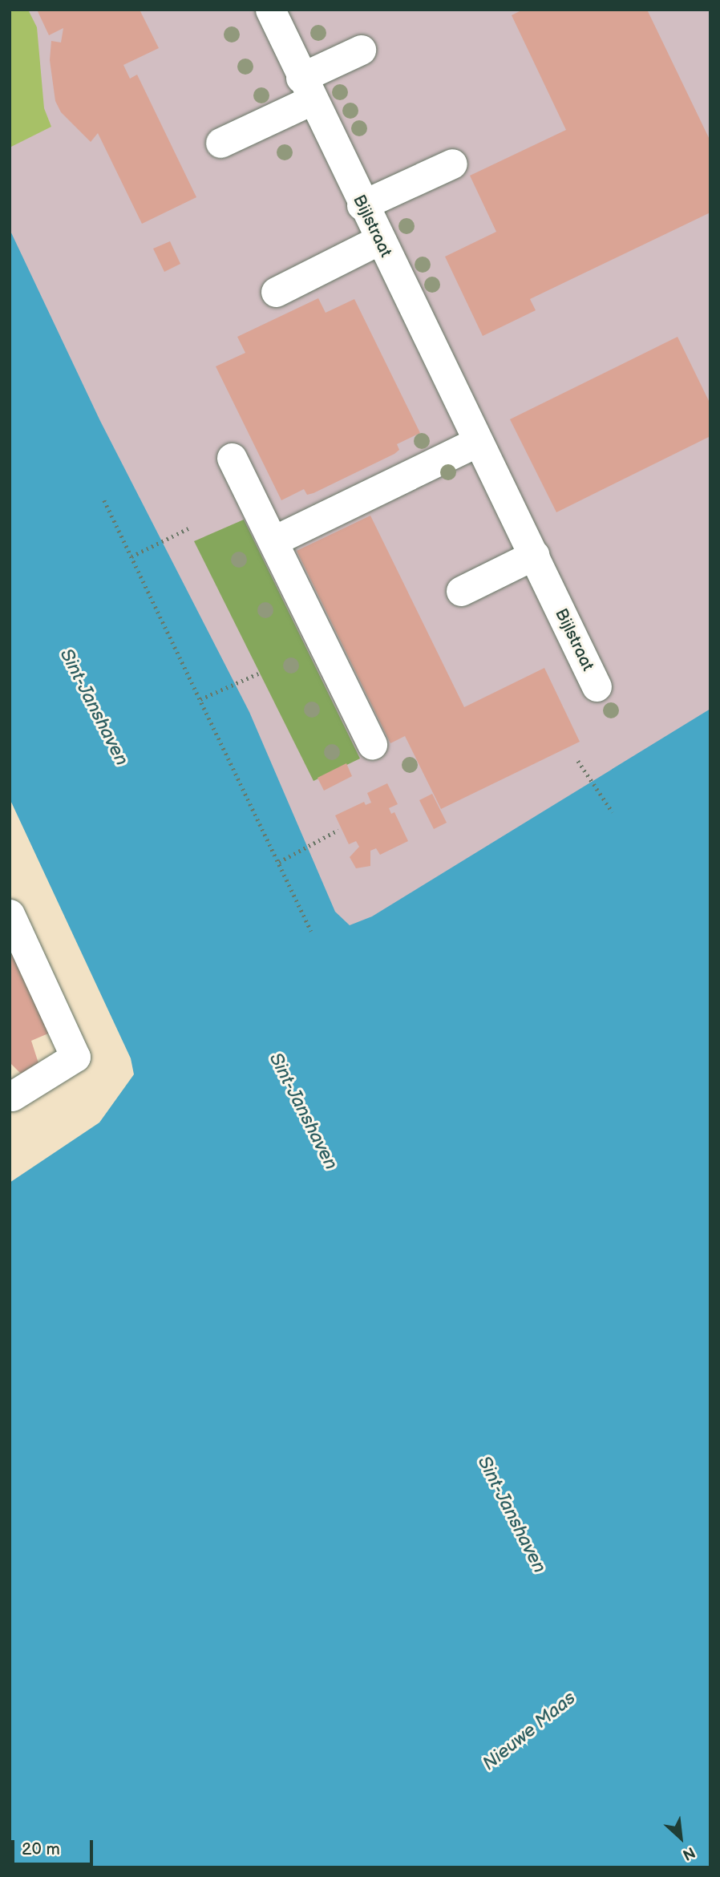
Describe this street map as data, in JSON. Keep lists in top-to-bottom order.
{
  "streets": {
    "street": ["Bijlstraat"]
  },
  "water": ["Sint-Janshaven", "Nieuwe Maas"],
  "scale_bar": "20 m",
  "north": "bottom right"
}
